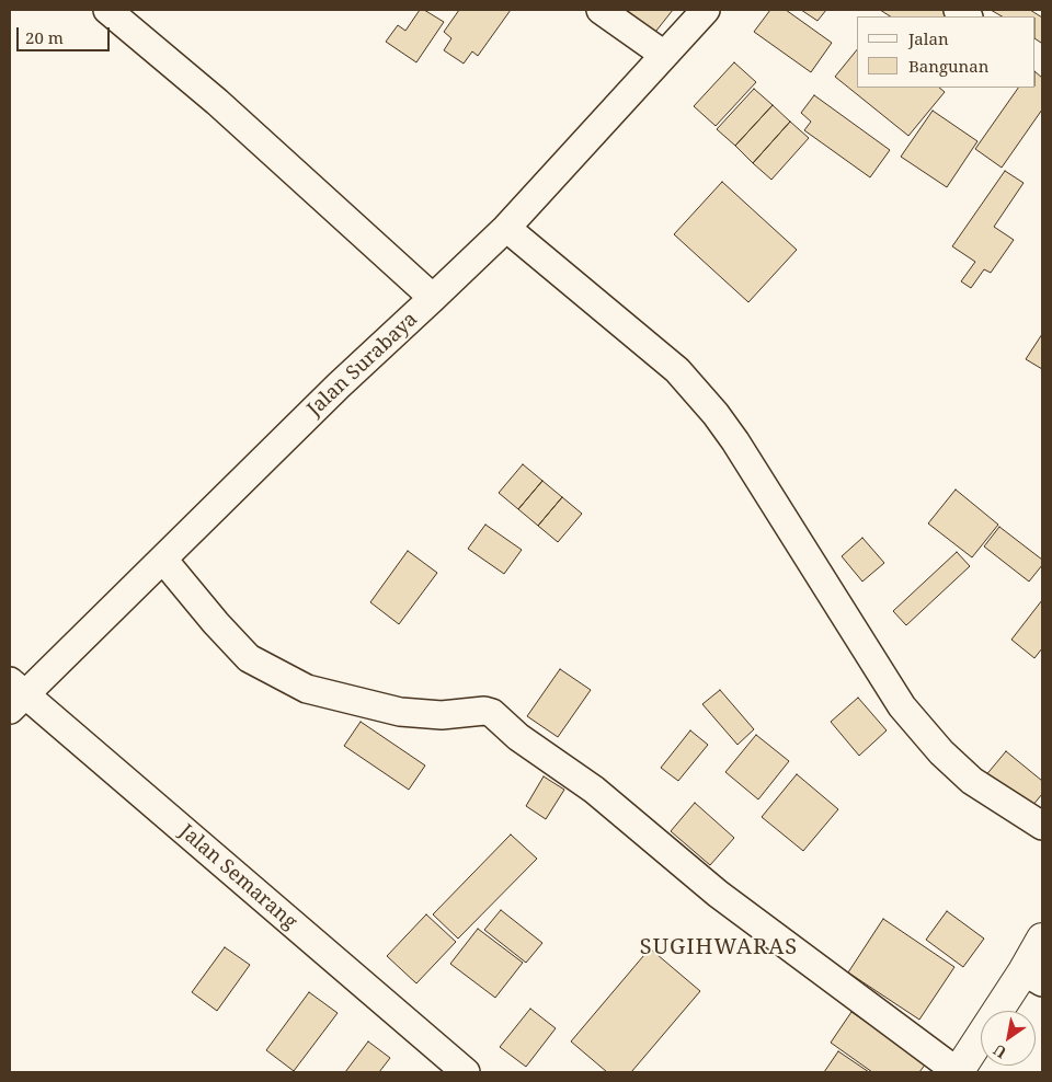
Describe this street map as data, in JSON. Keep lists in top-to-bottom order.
{
  "streets": {
    "street": ["Jalan Surabaya", "Jalan Semarang"]
  },
  "crossings": [
    ["Jalan Surabaya", "Jalan Semarang"]
  ],
  "districts": ["SUGIHWARAS"],
  "legend": ["Jalan", "Bangunan"],
  "scale_bar": "20 m",
  "north": "bottom left"
}
